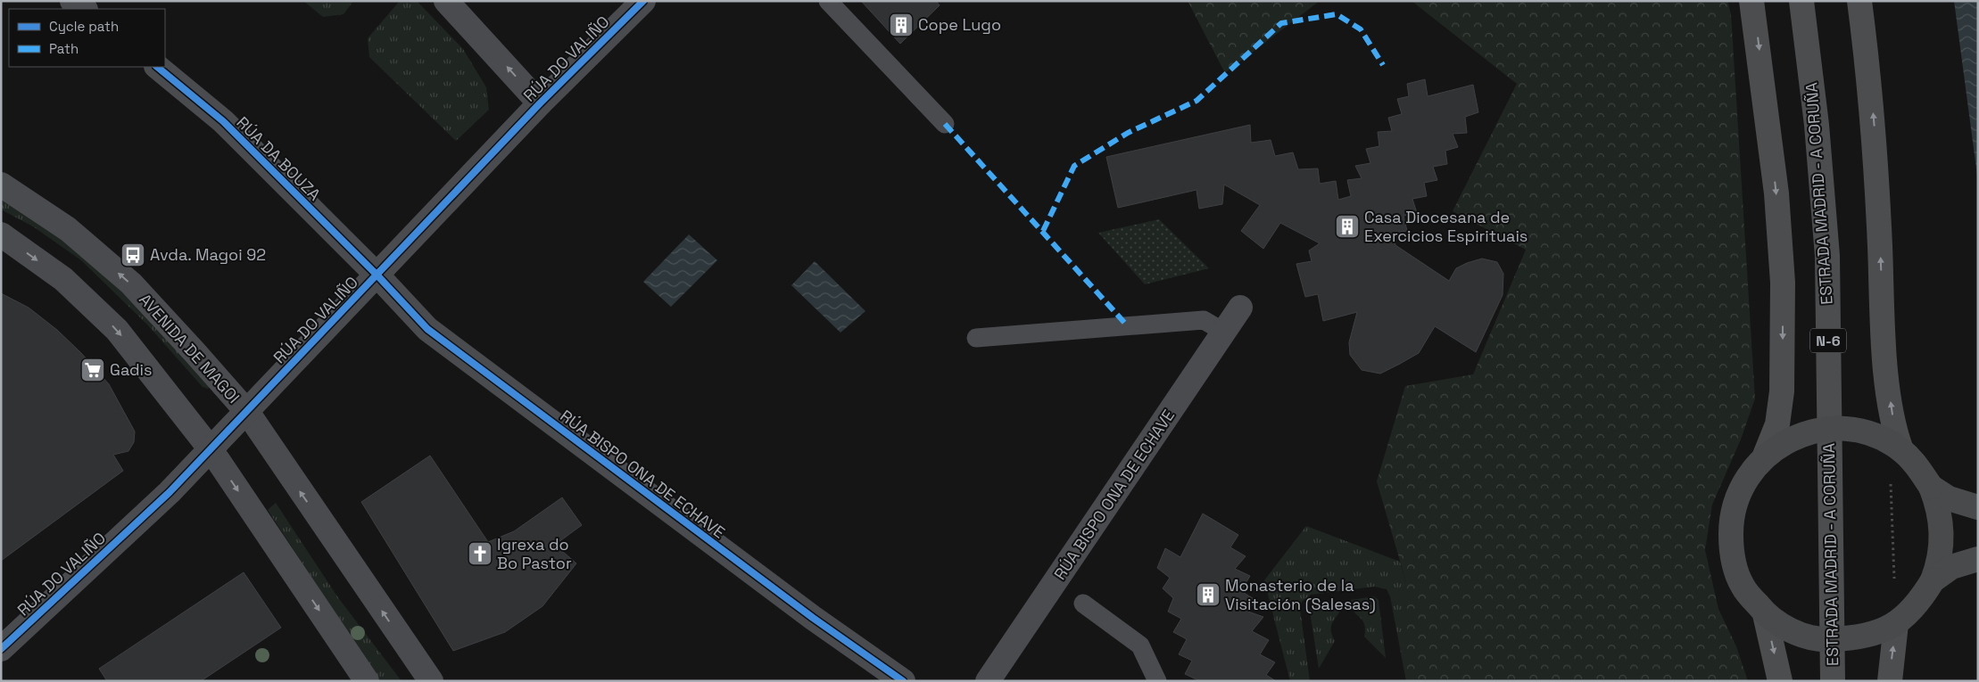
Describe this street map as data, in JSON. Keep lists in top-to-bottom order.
{
  "streets": {
    "highway": ["ESTRADA MADRID - A CORUÑA", "N-6"],
    "street": [
      "RÚA DO VALIÑO",
      "RÚA DA BOUZA",
      "AVENIDA DE MAGOI",
      "RÚA BISPO ONA DE ECHAVE"
    ]
  },
  "crossings": [
    ["RÚA DO VALIÑO", "RÚA DA BOUZA"],
    ["RÚA DO VALIÑO", "AVENIDA DE MAGOI"],
    ["RÚA DO VALIÑO", "RÚA BISPO ONA DE ECHAVE"],
    ["RÚA DA BOUZA", "RÚA BISPO ONA DE ECHAVE"]
  ],
  "places": {
    "building": ["Cope Lugo", "Casa Diocesana de Exercicios Espirituais", "Monasterio de la Visitación (Salesas)"],
    "bus stop": ["Avda. Magoi 92"],
    "supermarket": ["Gadis"],
    "church": ["Igrexa do Bo Pastor"]
  },
  "legend": ["Cycle path", "Path"]
}
